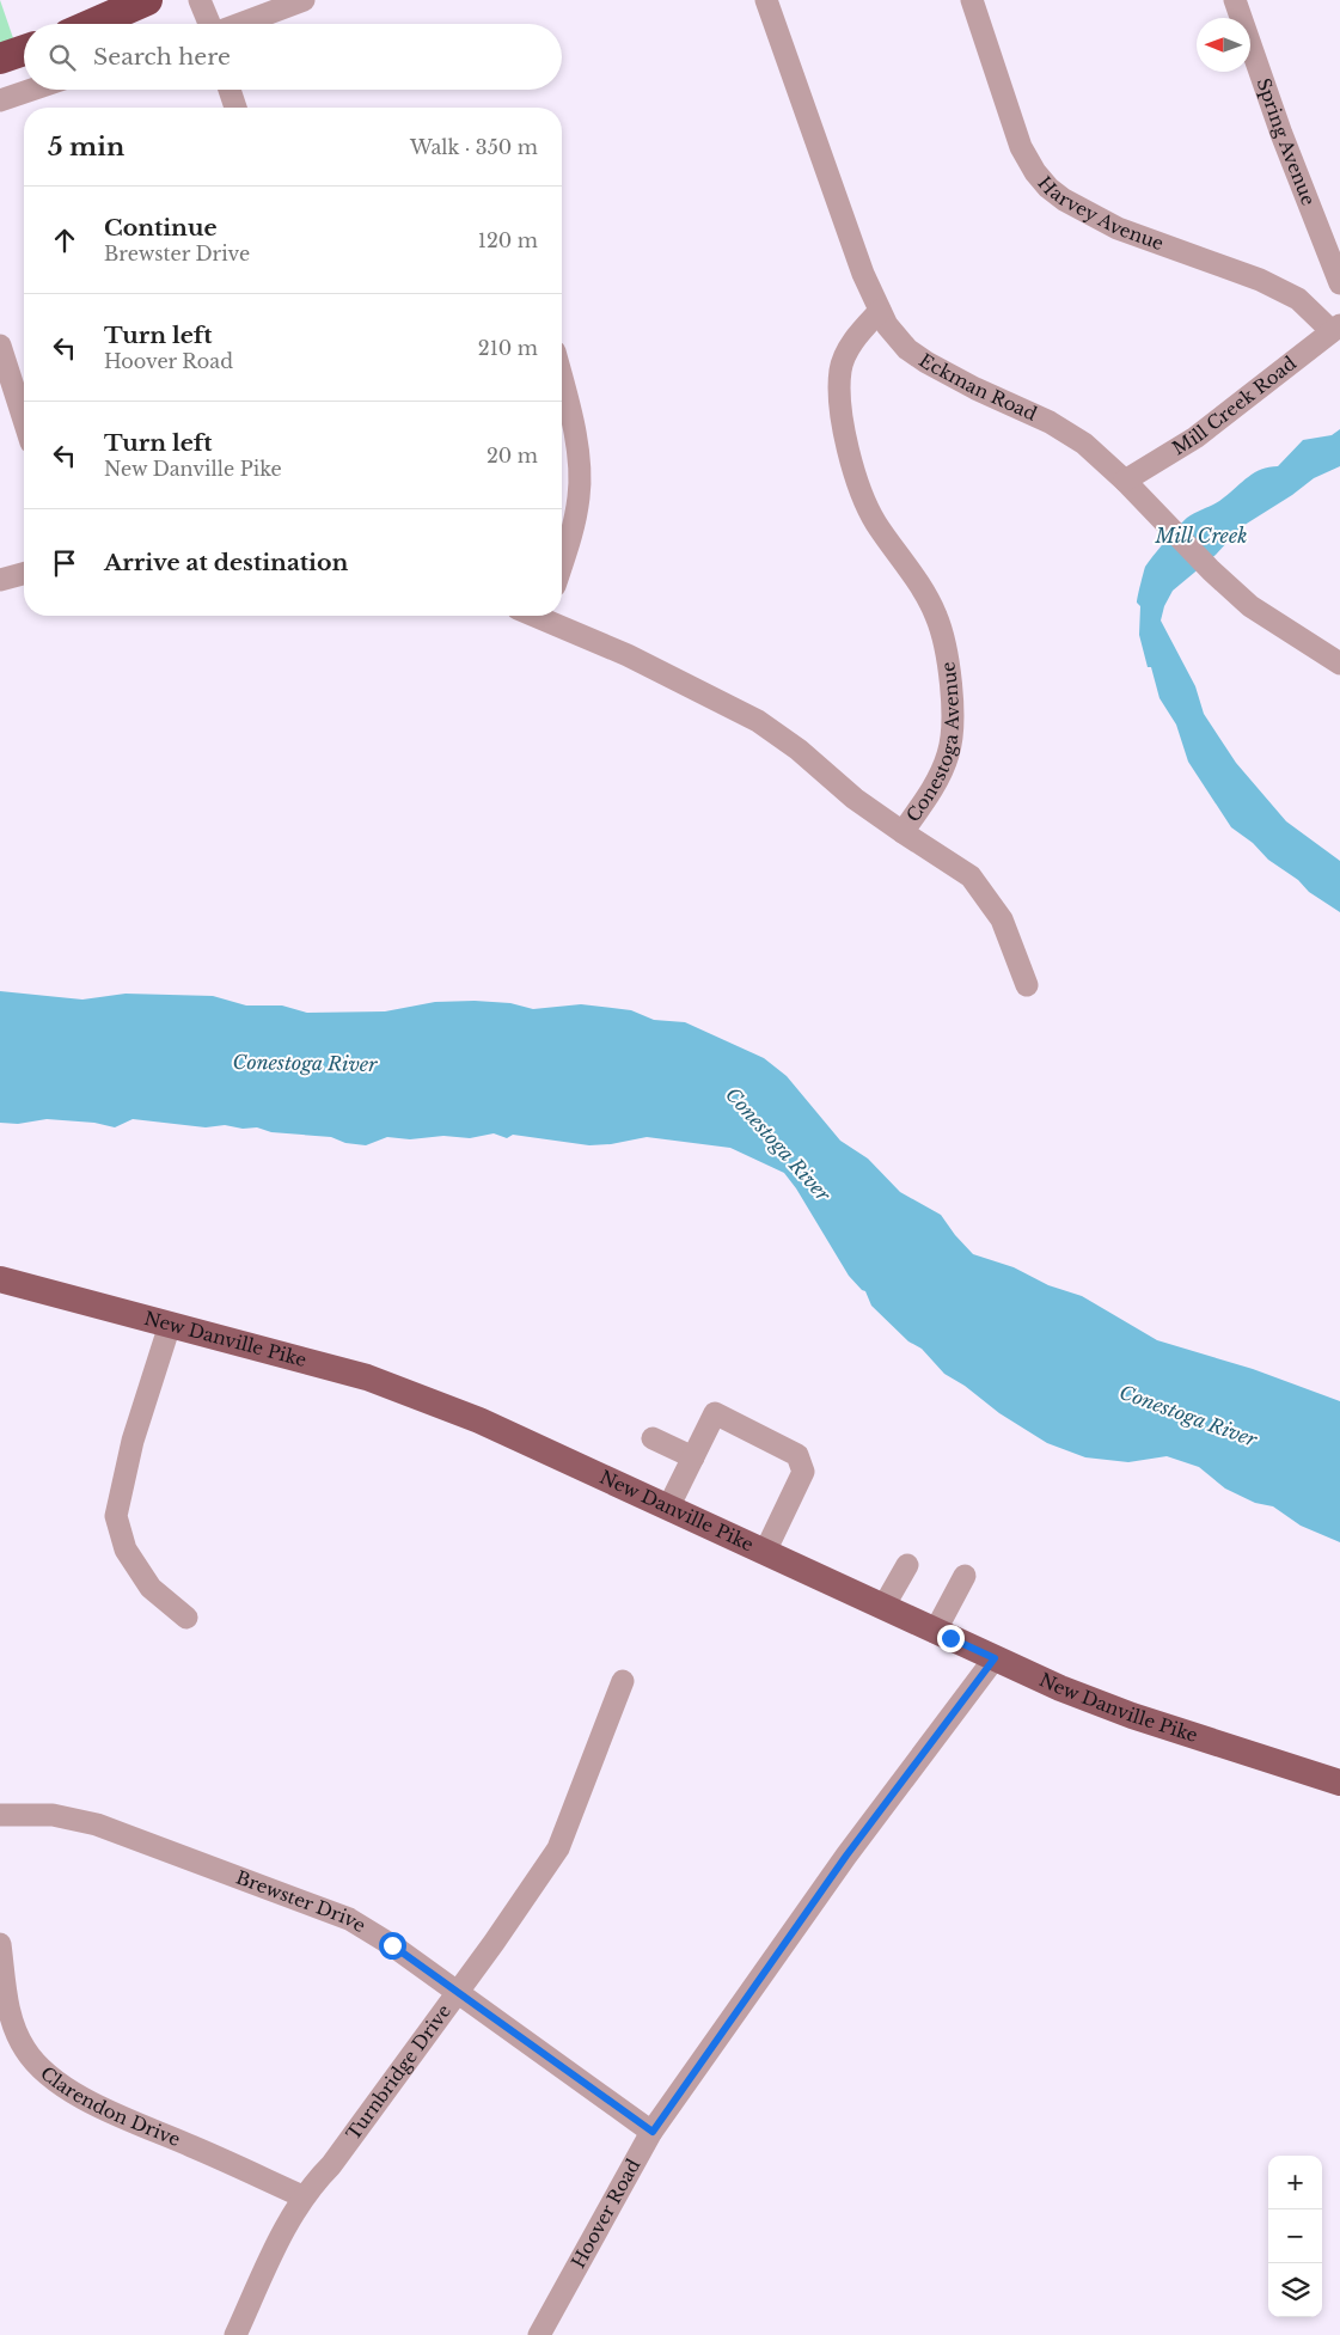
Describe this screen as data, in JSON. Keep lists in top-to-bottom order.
{
  "streets": {
    "main road": ["New Danville Pike"],
    "street": [
      "Spring Avenue",
      "Harvey Avenue",
      "Eckman Road",
      "Mill Creek Road",
      "Conestoga Avenue",
      "Brewster Drive",
      "Turnbridge Drive",
      "Clarendon Drive",
      "Hoover Road"
    ]
  },
  "crossings": [
    ["Harvey Avenue", "Mill Creek Road"],
    ["Eckman Road", "Mill Creek Road"],
    ["Eckman Road", "Conestoga Avenue"],
    ["New Danville Pike", "Hoover Road"],
    ["Brewster Drive", "Turnbridge Drive"],
    ["Brewster Drive", "Hoover Road"],
    ["Turnbridge Drive", "Clarendon Drive"]
  ],
  "water": ["Mill Creek", "Conestoga River"],
  "north": "left",
  "page": {
    "search": "Search here",
    "heading": ["5 min", "Walk · 350 m"],
    "list": [
      ["Continue", "Brewster Drive", "120 m"],
      ["Turn left", "Hoover Road", "210 m"],
      ["Turn left", "New Danville Pike", "20 m"],
      "Arrive at destination"
    ],
    "map_buttons": ["+", "−"]
  }
}
